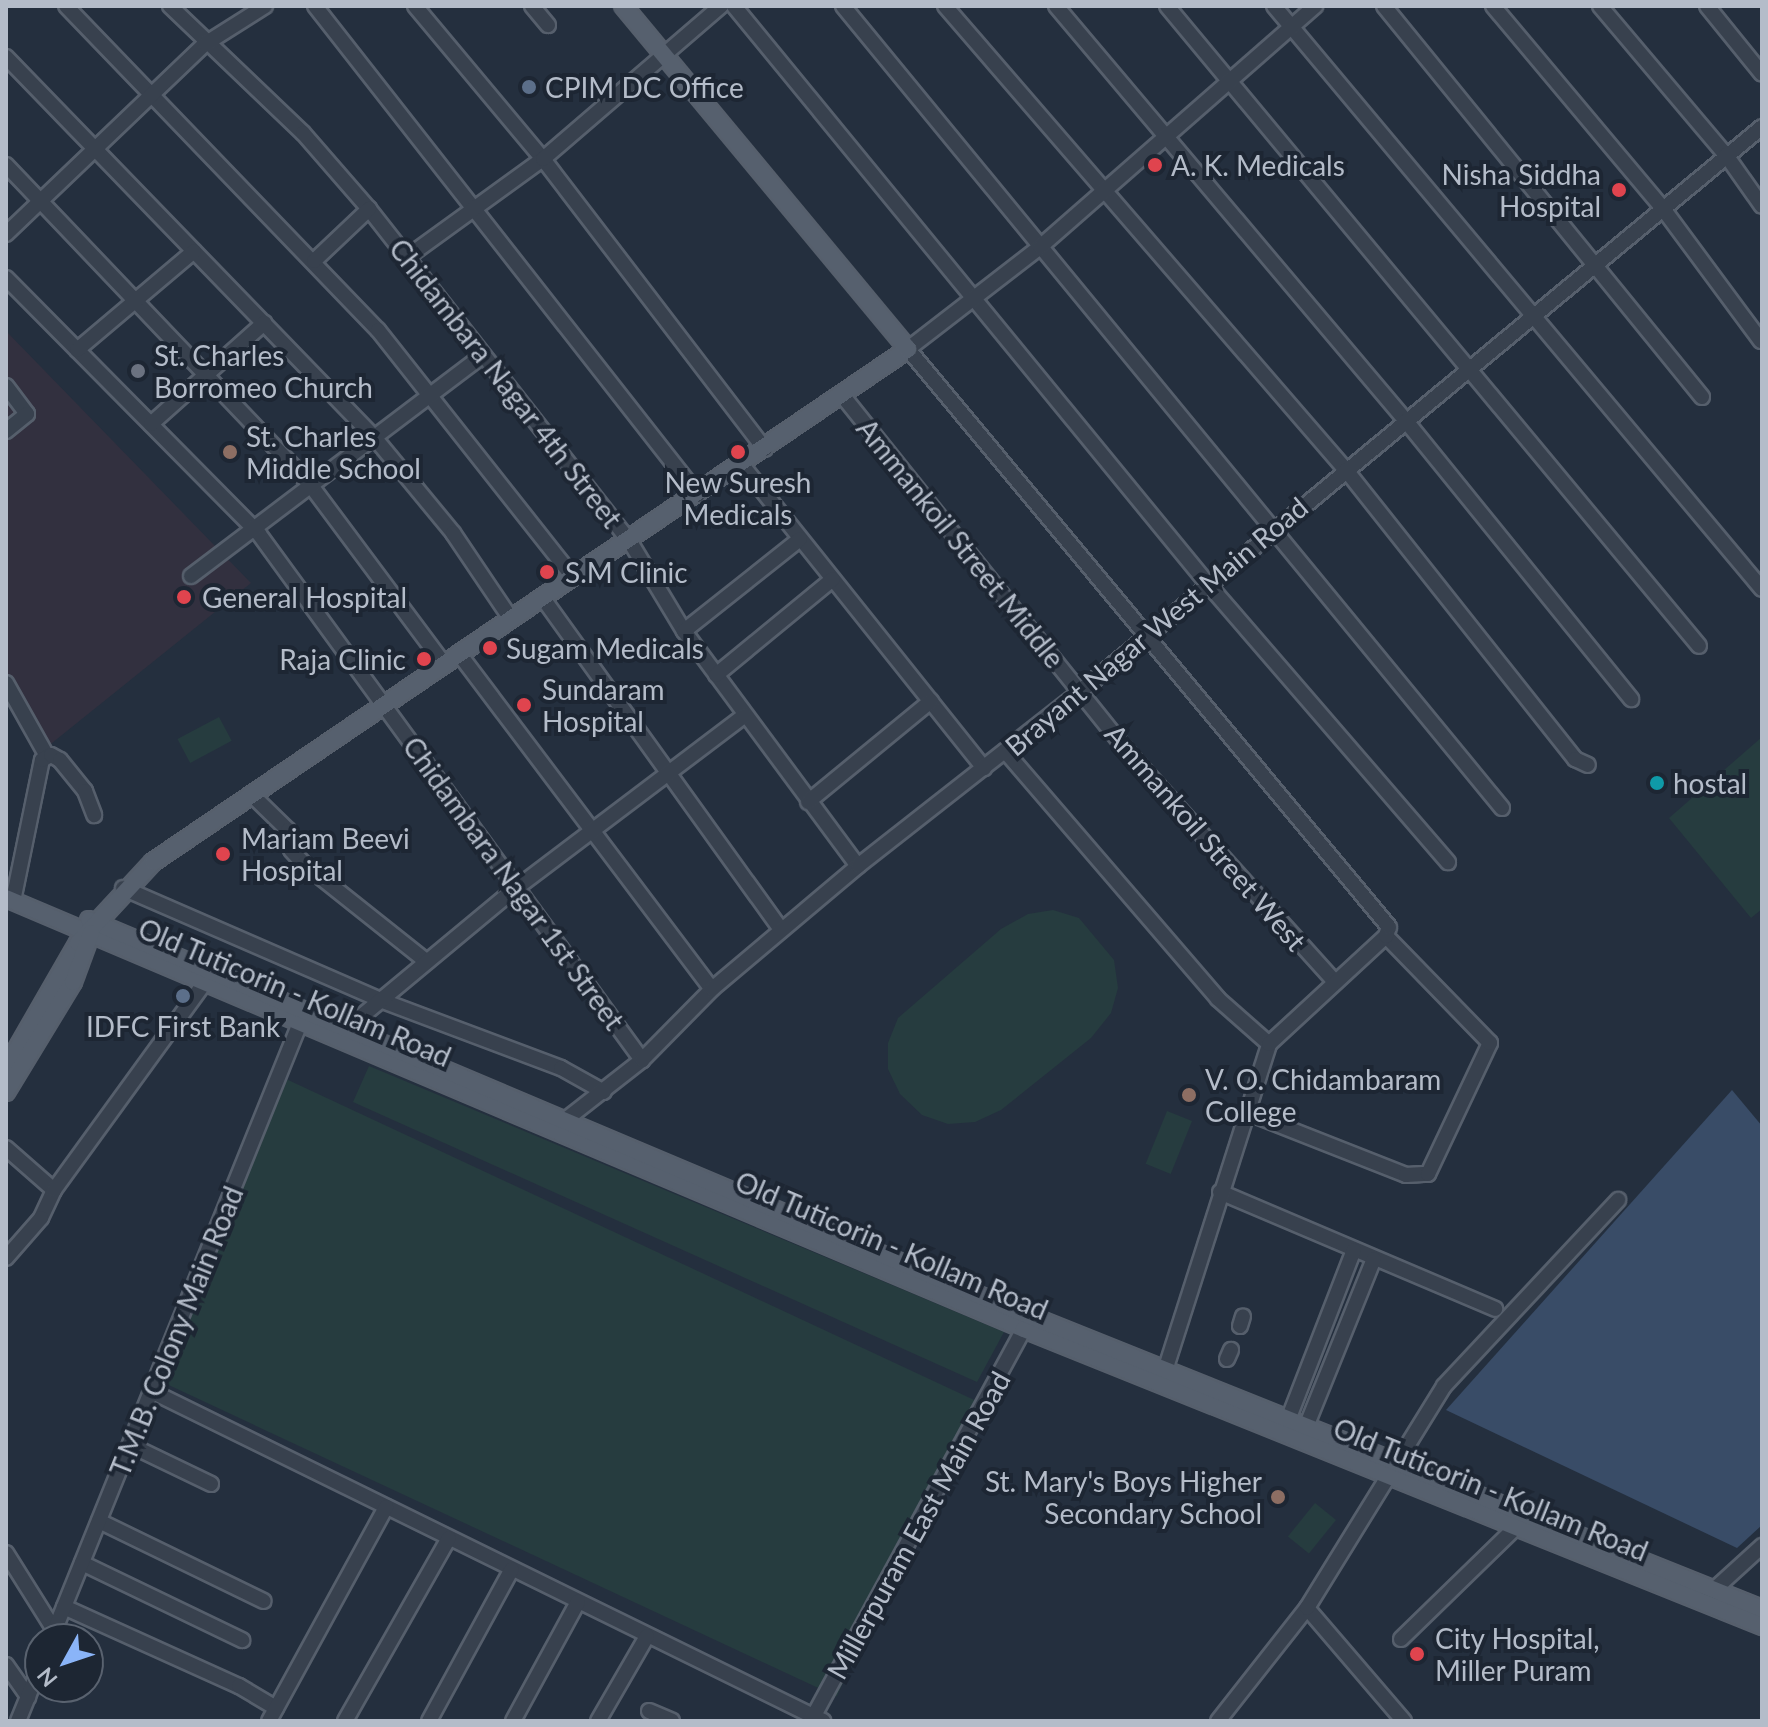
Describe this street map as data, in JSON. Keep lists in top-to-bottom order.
{
  "streets": {
    "main road": ["Old Tuticorin - Kollam Road"],
    "street": [
      "Chidambara Nagar 4th Street",
      "Ammankoil Street Middle",
      "Brayant Nagar West Main Road",
      "Ammankoil Street West",
      "Chidambara Nagar 1st Street",
      "T.M.B. Colony Main Road",
      "Millerpuram East Main Road"
    ]
  },
  "crossings": [
    ["Chidambara Nagar 4th Street", "Brayant Nagar West Main Road"],
    ["Ammankoil Street Middle", "Brayant Nagar West Main Road"],
    ["Ammankoil Street Middle", "Ammankoil Street West"],
    ["Brayant Nagar West Main Road", "Ammankoil Street West"],
    ["Brayant Nagar West Main Road", "Chidambara Nagar 1st Street"],
    ["Brayant Nagar West Main Road", "Old Tuticorin - Kollam Road"],
    ["Old Tuticorin - Kollam Road", "T.M.B. Colony Main Road"],
    ["Old Tuticorin - Kollam Road", "Millerpuram East Main Road"]
  ],
  "places": [
    "CPIM DC Office",
    "A. K. Medicals",
    "Nisha Siddha Hospital",
    "St. Charles Borromeo Church",
    "St. Charles Middle School",
    "New Suresh Medicals",
    "S.M Clinic",
    "General Hospital",
    "Sugam Medicals",
    "Raja Clinic",
    "Sundaram Hospital",
    "hostal",
    "Mariam Beevi Hospital",
    "IDFC First Bank",
    "V. O. Chidambaram College",
    "St. Mary's Boys Higher Secondary School",
    "City Hospital, Miller Puram"
  ],
  "north": "bottom left"
}
